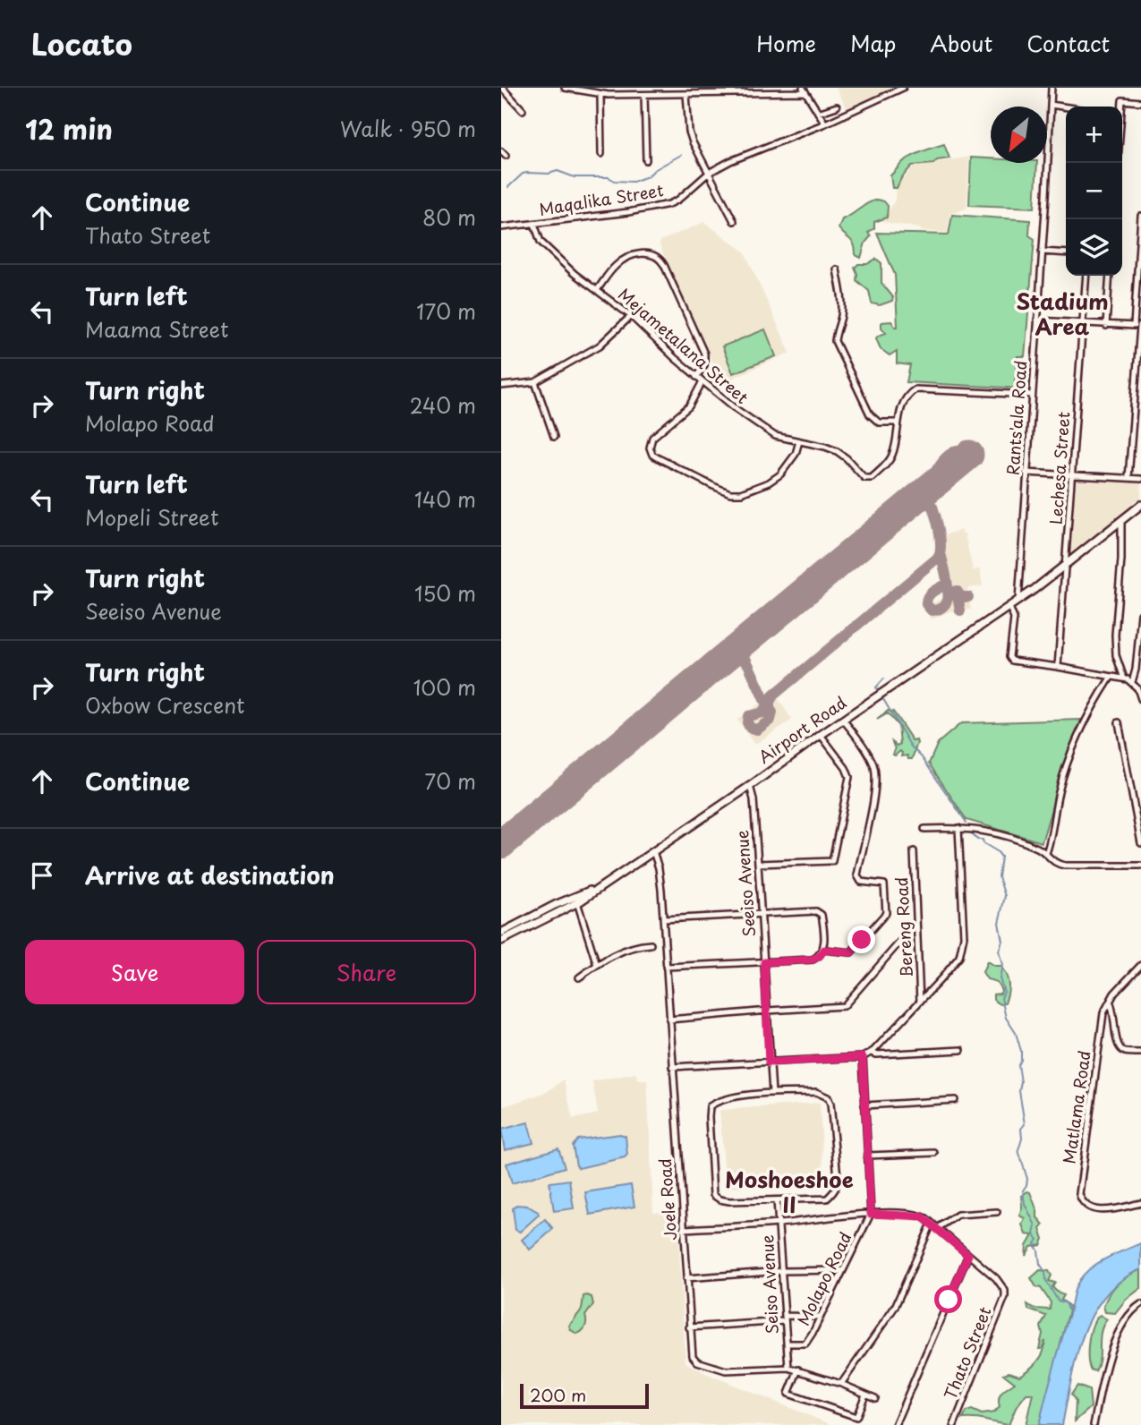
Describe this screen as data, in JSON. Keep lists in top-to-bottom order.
{
  "streets": {
    "main road": ["Airport Road"],
    "street": [
      "Maqalika Street",
      "Mejametalana Street",
      "Rants'ala Road",
      "Lechesa Street",
      "Seeiso Avenue",
      "Bereng Road",
      "Matlama Road",
      "Joele Road",
      "Molapo Road",
      "Seiso Avenue",
      "Thato Street"
    ]
  },
  "crossings": [
    ["Maqalika Street", "Mejametalana Street"],
    ["Mejametalana Street", "Rants'ala Road"],
    ["Rants'ala Road", "Airport Road"],
    ["Lechesa Street", "Airport Road"],
    ["Airport Road", "Seeiso Avenue"],
    ["Airport Road", "Joele Road"],
    ["Seeiso Avenue", "Seiso Avenue"],
    ["Joele Road", "Seiso Avenue"],
    ["Molapo Road", "Seiso Avenue"]
  ],
  "districts": ["Stadium Area", "Moshoeshoe II"],
  "scale_bar": "200 m",
  "north": "bottom left",
  "page": {
    "header": "Locato",
    "nav": [
      "Home",
      "Map",
      "About",
      "Contact"
    ],
    "heading": ["12 min", "Walk · 950 m"],
    "map_buttons": ["+", "−"],
    "list": [
      ["Continue", "Thato Street", "80 m"],
      ["Turn left", "Maama Street", "170 m"],
      ["Turn right", "Molapo Road", "240 m"],
      ["Turn left", "Mopeli Street", "140 m"],
      ["Turn right", "Seeiso Avenue", "150 m"],
      ["Turn right", "Oxbow Crescent", "100 m"],
      ["Continue", "70 m"],
      "Arrive at destination"
    ],
    "buttons": ["Save", "Share"],
    "scale": "200 m"
  }
}
